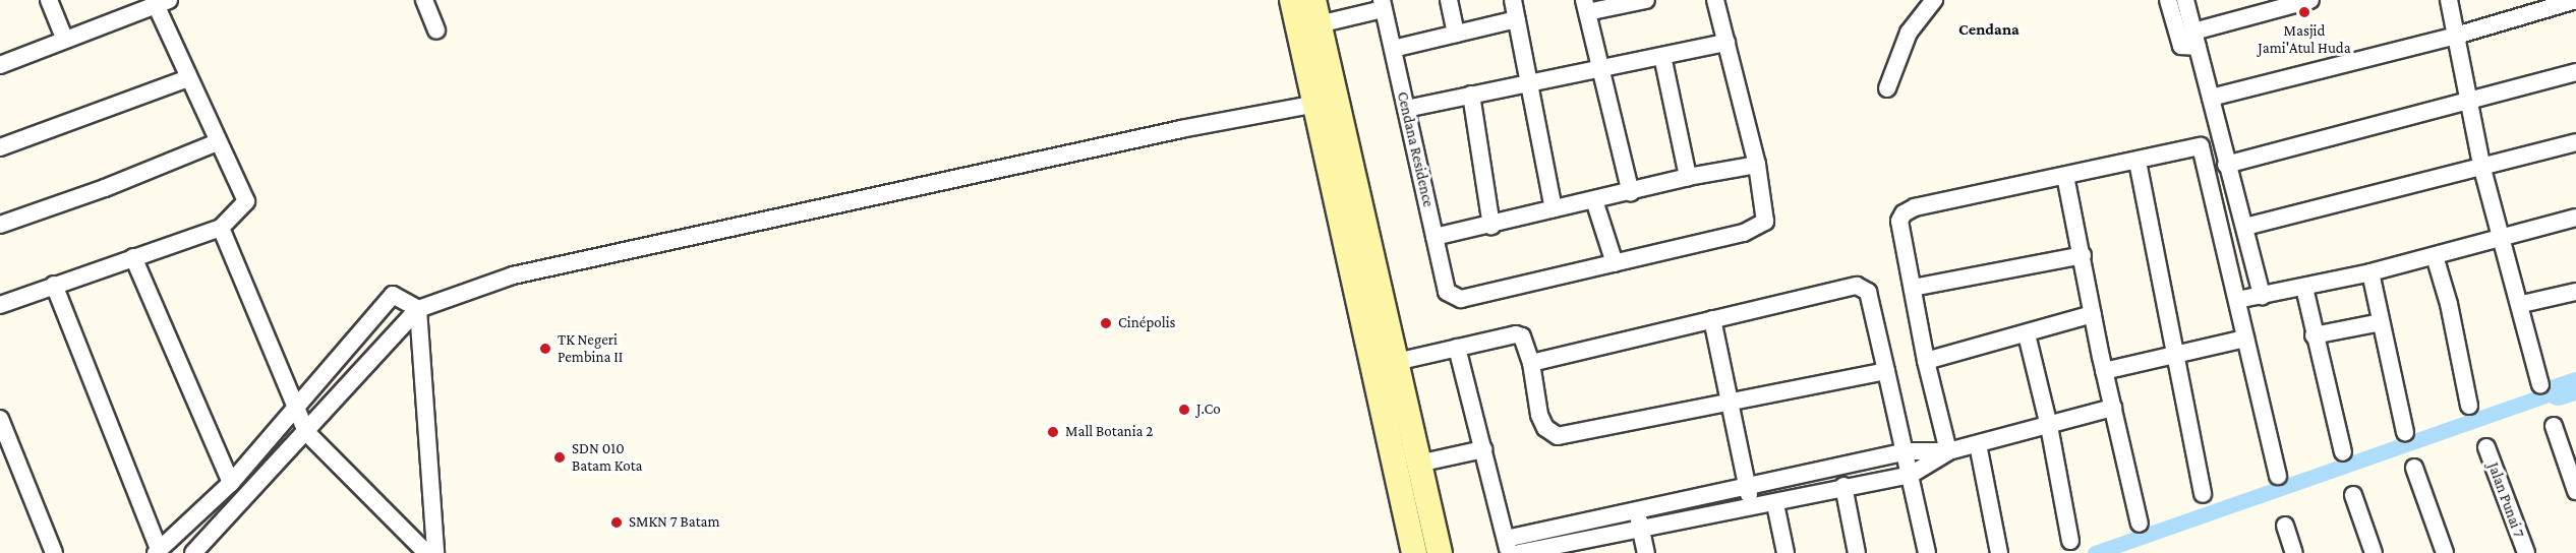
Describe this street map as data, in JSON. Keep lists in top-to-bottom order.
{
  "streets": {
    "street": ["Cendana Residence", "Jalan Punai 7"]
  },
  "districts": ["Cendana"],
  "places": [
    "Masjid Jami'Atul Huda",
    "Cinépolis",
    "TK Negeri Pembina II",
    "J.Co",
    "Mall Botania 2",
    "SDN 010 Batam Kota",
    "SMKN 7 Batam"
  ]
}
